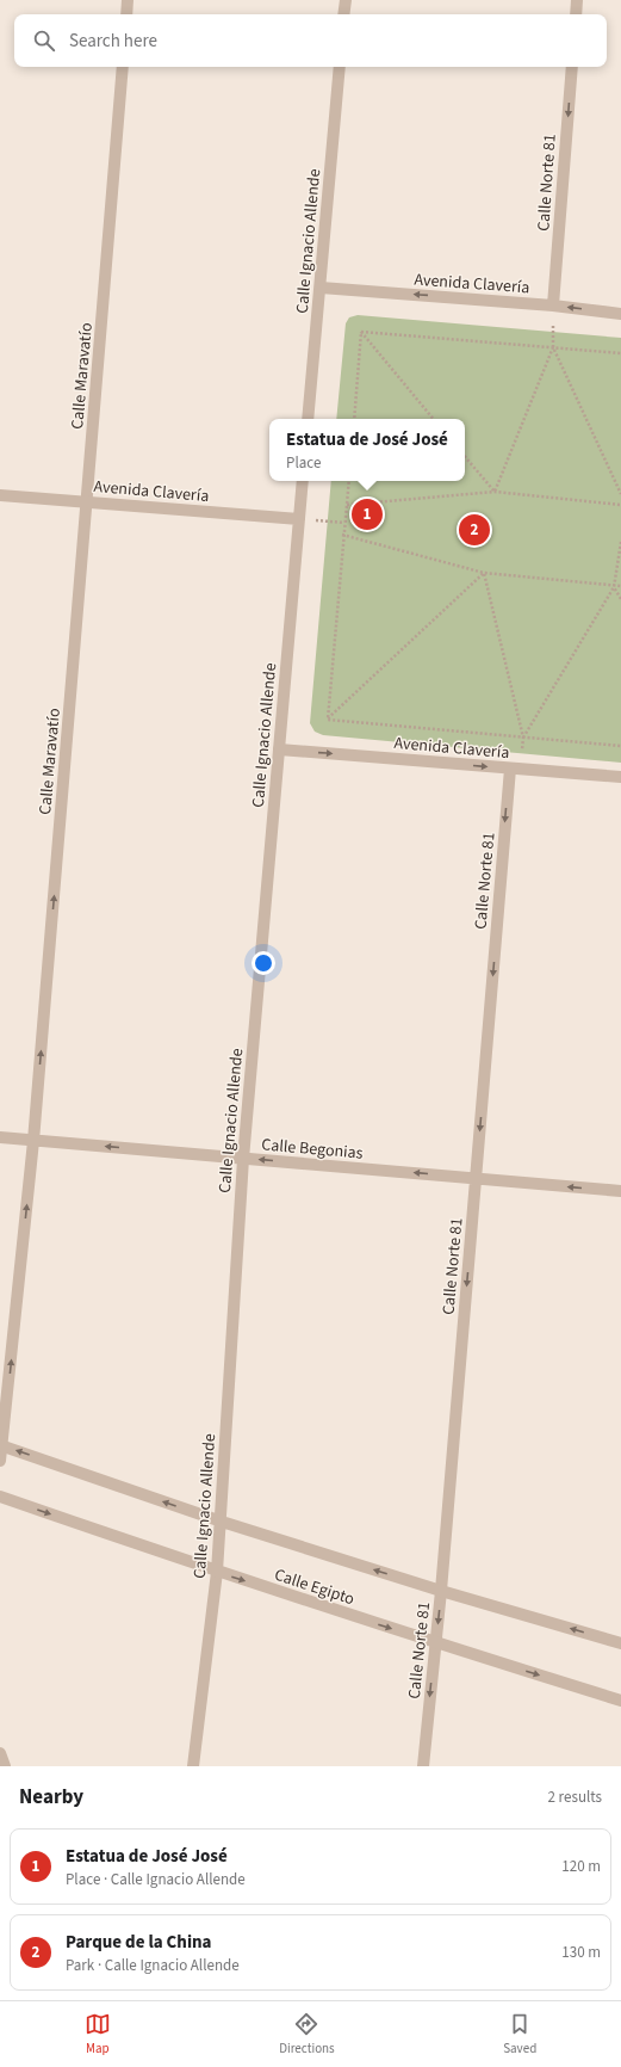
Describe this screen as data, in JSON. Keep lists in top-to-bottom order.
{
  "streets": {
    "street": [
      "Calle Norte 81",
      "Calle Ignacio Allende",
      "Avenida Clavería",
      "Calle Maravatío",
      "Calle Begonias",
      "Calle Egipto"
    ]
  },
  "crossings": [
    ["Calle Norte 81", "Avenida Clavería"],
    ["Calle Norte 81", "Calle Begonias"],
    ["Calle Norte 81", "Calle Egipto"],
    ["Calle Ignacio Allende", "Avenida Clavería"],
    ["Calle Ignacio Allende", "Calle Begonias"],
    ["Calle Ignacio Allende", "Calle Egipto"],
    ["Avenida Clavería", "Calle Maravatío"],
    ["Calle Maravatío", "Calle Begonias"],
    ["Calle Maravatío", "Calle Egipto"]
  ],
  "one_way": ["Calle Norte 81", "Calle Maravatío", "Calle Begonias"],
  "page": {
    "search": "Search here",
    "popup": ["Estatua de José José", "Place"],
    "pins": ["1", "2"],
    "heading": ["Nearby", "2 results"],
    "list": [
      {
        "mark": "1",
        "name": "Estatua de José José",
        "note": "Place · Calle Ignacio Allende",
        "value": "120 m"
      },
      {
        "mark": "2",
        "name": "Parque de la China",
        "note": "Park · Calle Ignacio Allende",
        "value": "130 m"
      }
    ],
    "nav": ["Map", "Directions", "Saved"]
  }
}
